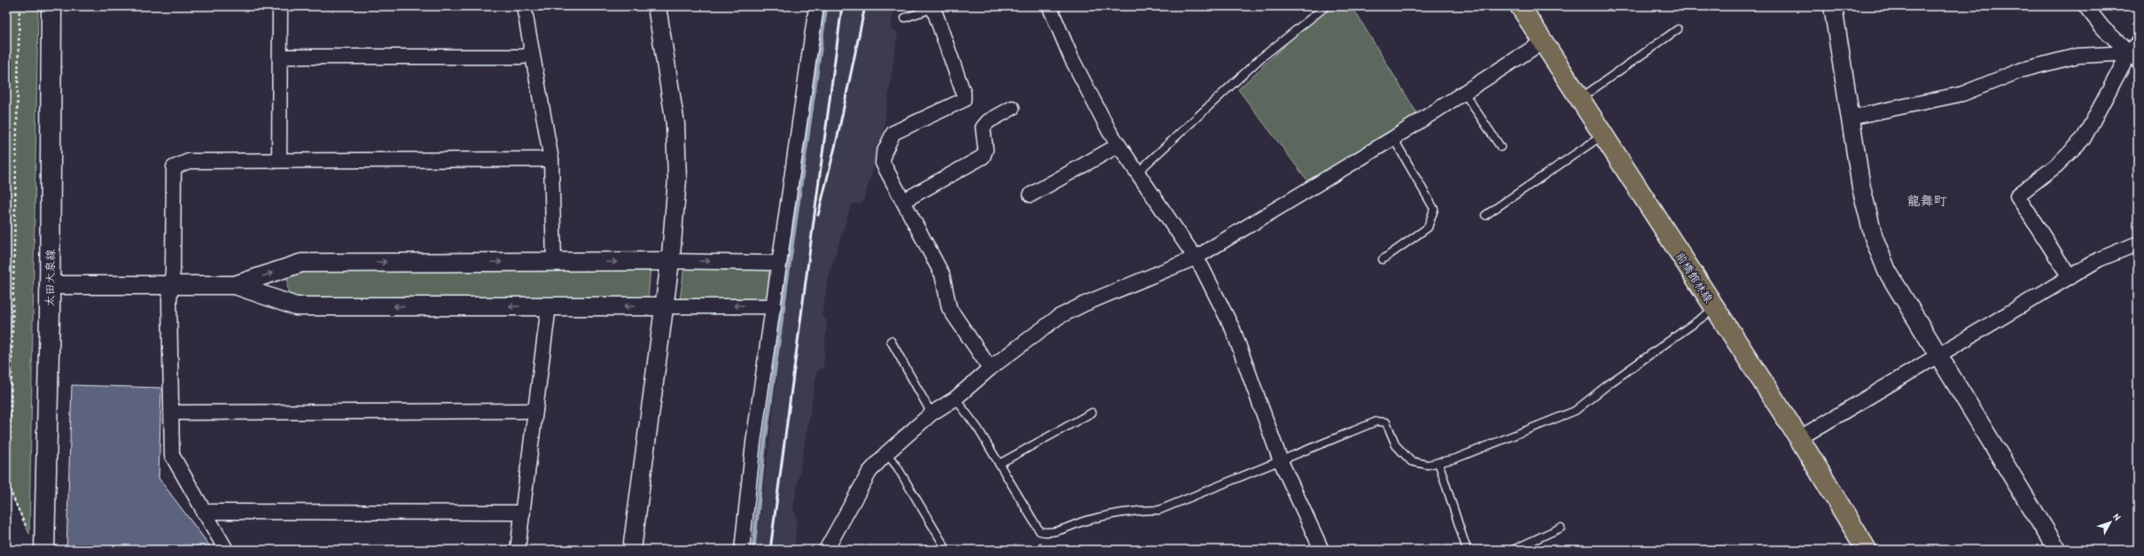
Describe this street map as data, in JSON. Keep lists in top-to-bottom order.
{
  "streets": {
    "main road": ["前橋館林線", "太田大泉線"]
  },
  "districts": ["龍舞町"],
  "north": "top right"
}
